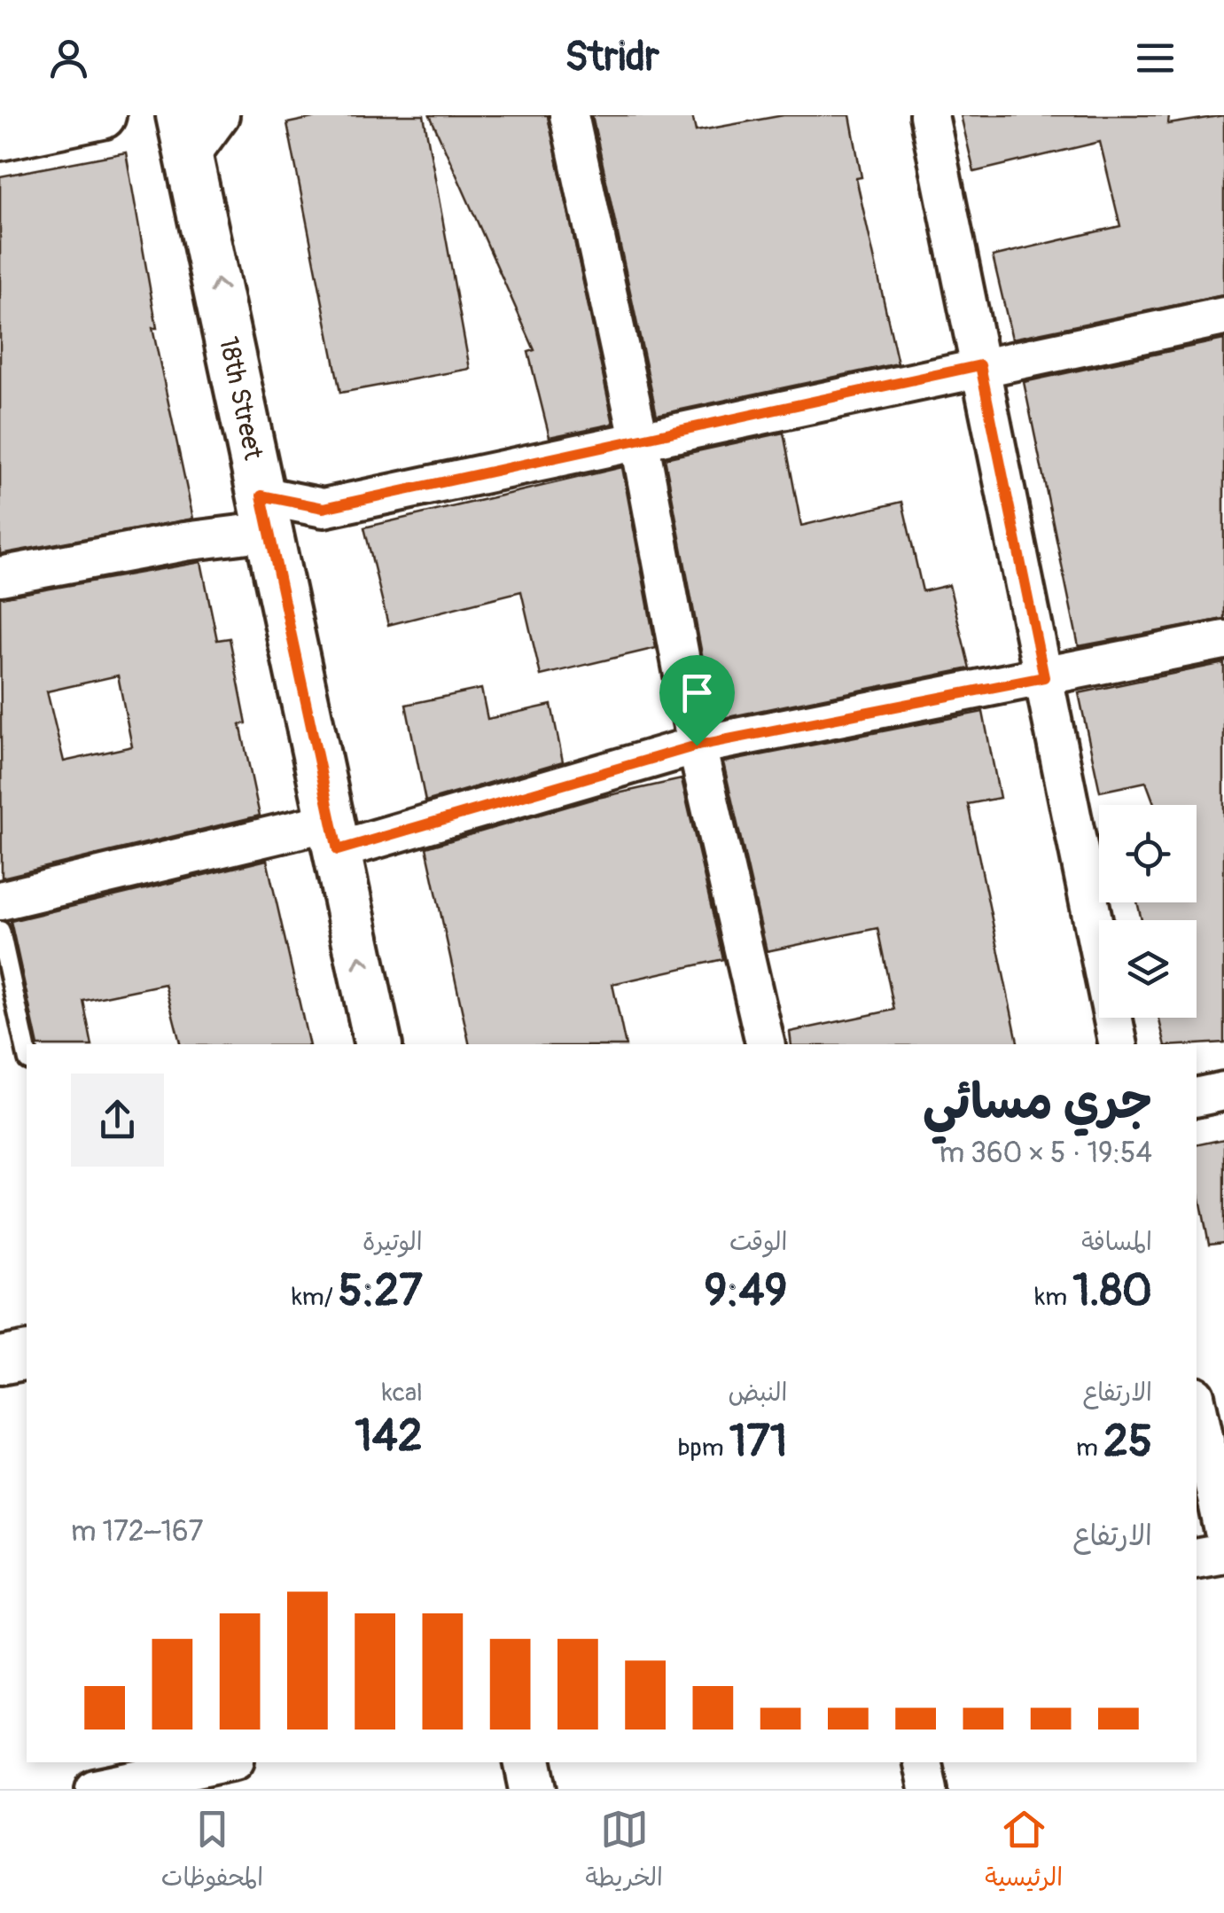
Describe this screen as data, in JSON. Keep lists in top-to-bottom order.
{
  "streets": {
    "street": ["18th Street"]
  },
  "page": {
    "header": "Stridr",
    "heading": ["جري مسائي", "19:54 · 5 × 360 m"],
    "stats": [
      ["المسافة", "1.80 km"],
      ["الوقت", "9:49"],
      ["الوتيرة", "5:27 /km"],
      ["الارتفاع", "25 m"],
      ["النبض", "171 bpm"],
      ["kcal", "142"]
    ],
    "chart": ["الارتفاع", "167–172 m"],
    "tabs": ["الرئيسية", "الخريطة", "المحفوظات"]
  }
}
